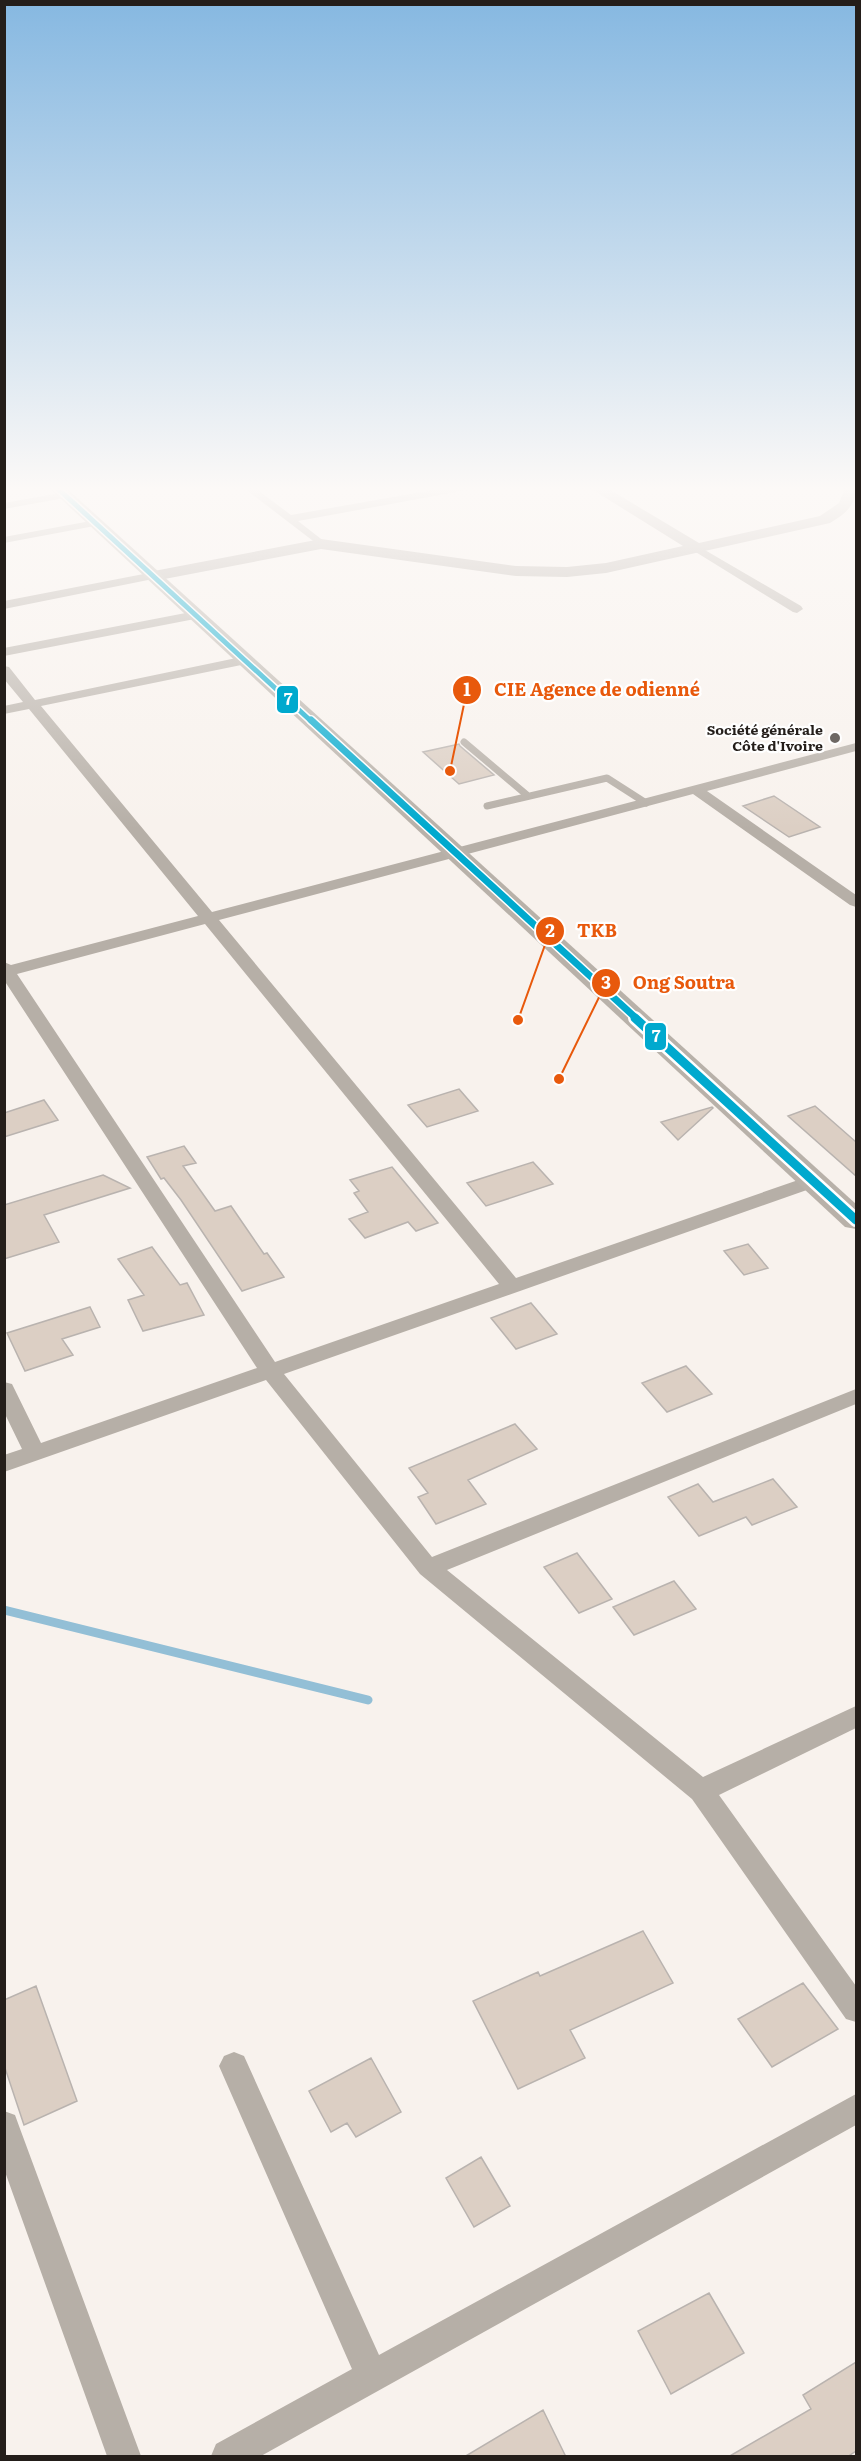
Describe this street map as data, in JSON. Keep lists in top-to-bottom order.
{
  "places": [
    "Société générale Côte d'Ivoire",
    "CIE Agence de odienné",
    "TKB",
    "Ong Soutra"
  ],
  "lines": ["transit line 7"]
}
